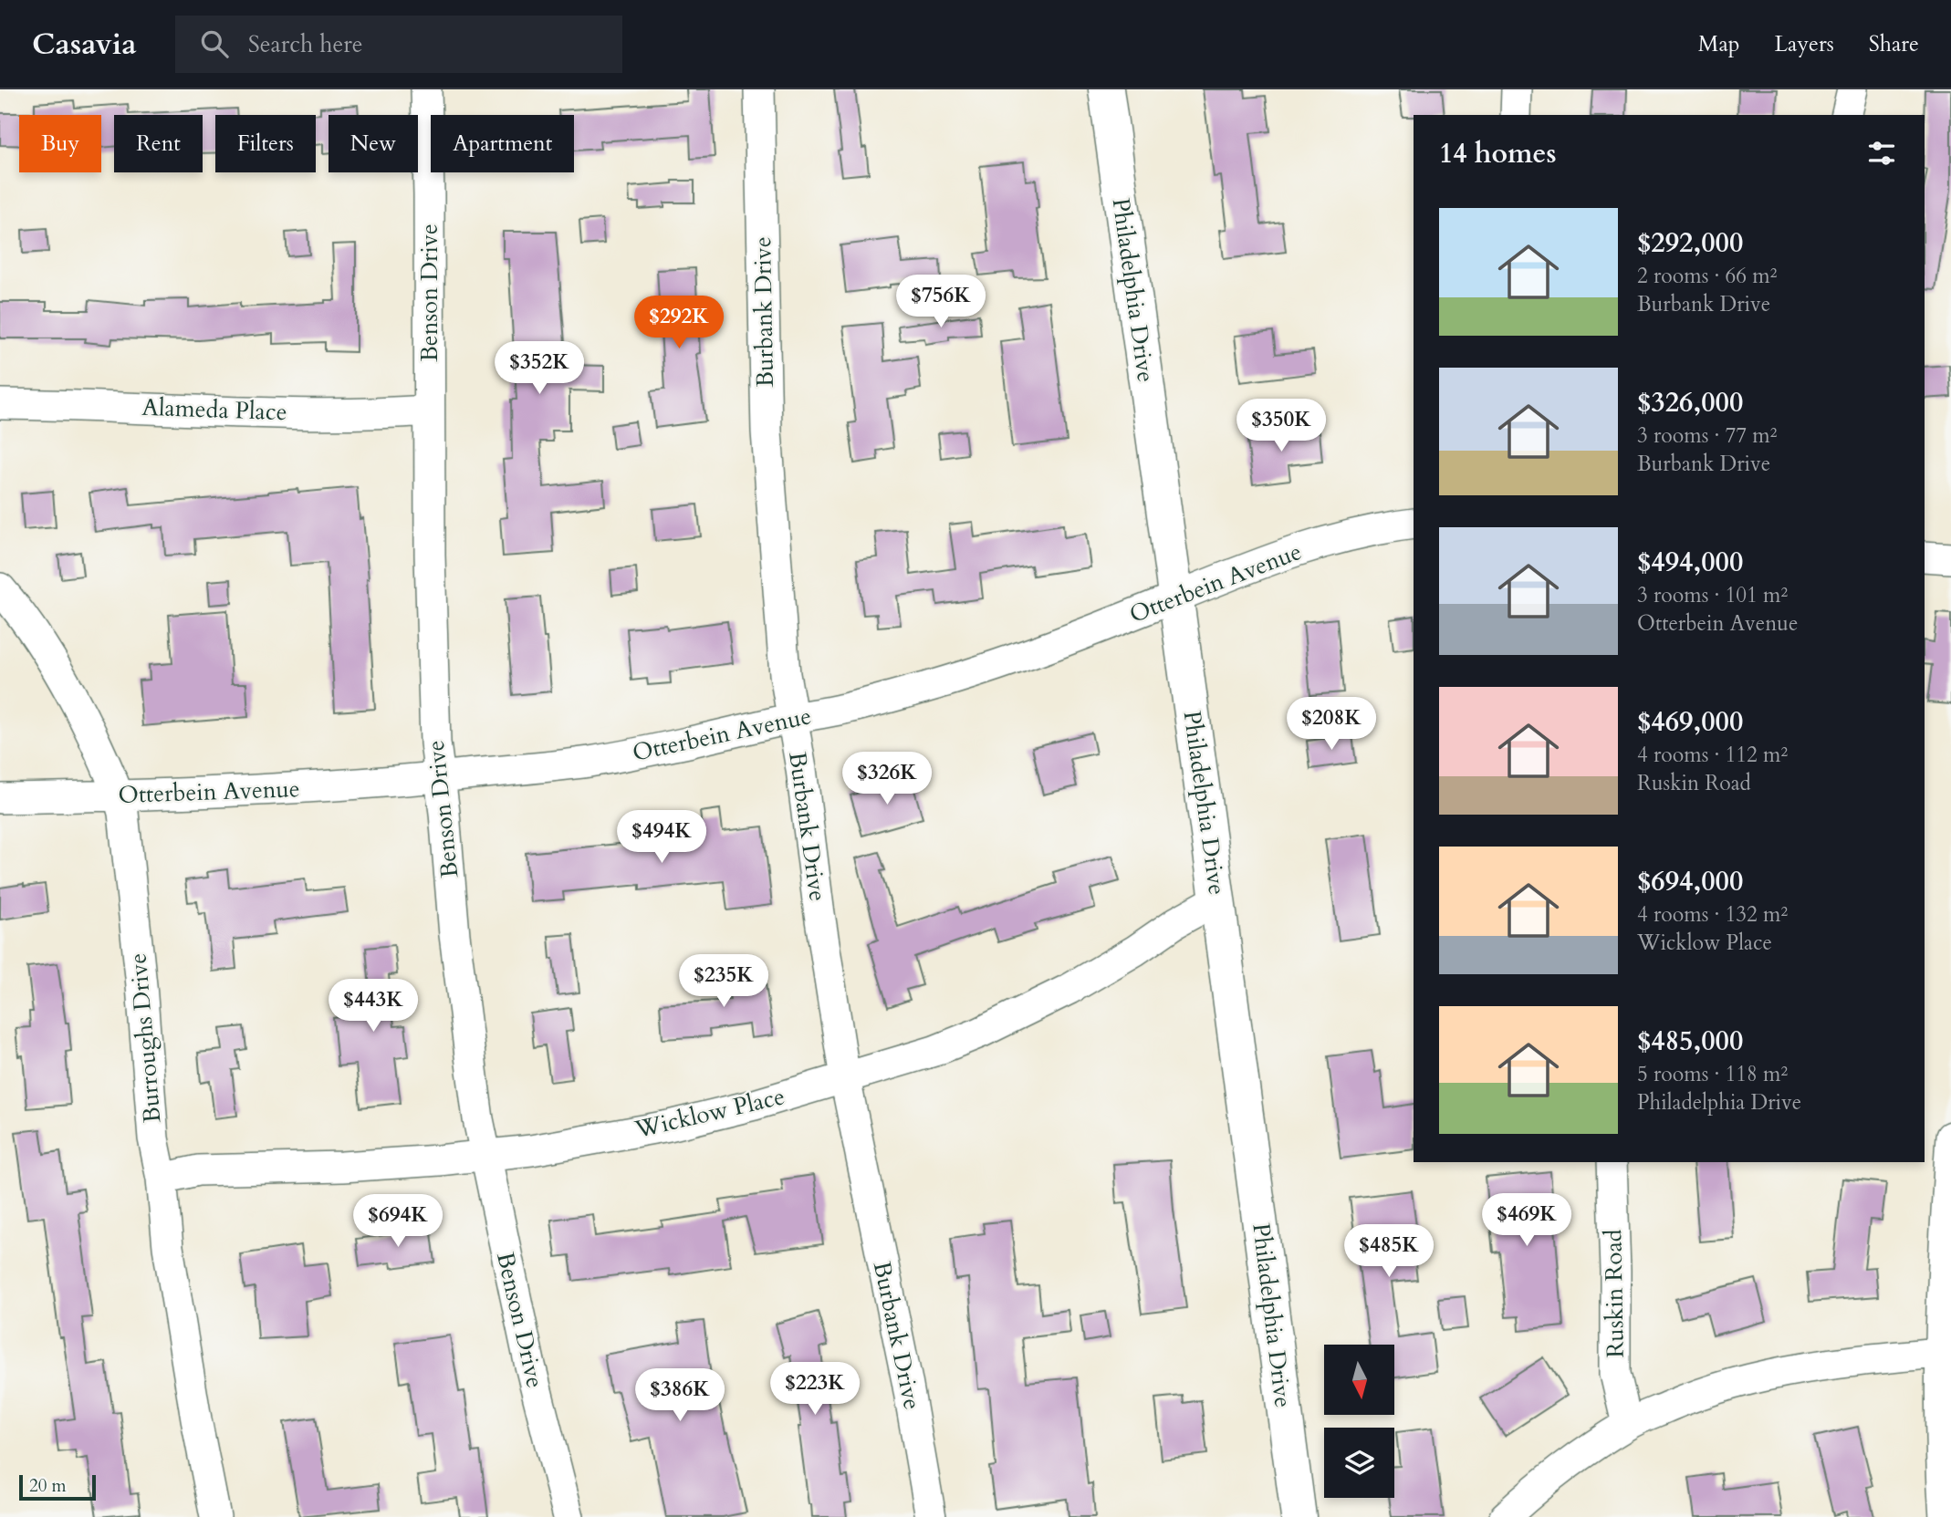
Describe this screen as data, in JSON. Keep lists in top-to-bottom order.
{
  "streets": {
    "main road": ["Philadelphia Drive"],
    "street": [
      "Benson Drive",
      "Burbank Drive",
      "Alameda Place",
      "Otterbein Avenue",
      "Burroughs Drive",
      "Wicklow Place",
      "Ruskin Road"
    ]
  },
  "crossings": [
    ["Philadelphia Drive", "Otterbein Avenue"],
    ["Philadelphia Drive", "Wicklow Place"],
    ["Benson Drive", "Alameda Place"],
    ["Benson Drive", "Otterbein Avenue"],
    ["Benson Drive", "Wicklow Place"],
    ["Burbank Drive", "Otterbein Avenue"],
    ["Burbank Drive", "Wicklow Place"],
    ["Otterbein Avenue", "Burroughs Drive"],
    ["Burroughs Drive", "Wicklow Place"]
  ],
  "scale_bar": "20 m",
  "north": "bottom",
  "page": {
    "header": "Casavia",
    "search": "Search here",
    "nav": ["Map", "Layers", "Share"],
    "chip": [
      "Buy",
      "Rent",
      "Filters",
      "New",
      "Apartment"
    ],
    "heading": "14 homes",
    "list": [
      {
        "name": "$292,000",
        "note": "2 rooms · 66 m² · Burbank Drive"
      },
      {
        "name": "$326,000",
        "note": "3 rooms · 77 m² · Burbank Drive"
      },
      {
        "name": "$494,000",
        "note": "3 rooms · 101 m² · Otterbein Avenue"
      },
      {
        "name": "$469,000",
        "note": "4 rooms · 112 m² · Ruskin Road"
      },
      {
        "name": "$694,000",
        "note": "4 rooms · 132 m² · Wicklow Place"
      },
      {
        "name": "$485,000",
        "note": "5 rooms · 118 m² · Philadelphia Drive"
      }
    ],
    "price": [
      "$756K",
      "$292K",
      "$352K",
      "$350K",
      "$208K",
      "$326K",
      "$494K",
      "$235K",
      "$443K",
      "$469K",
      "$694K",
      "$485K",
      "$223K",
      "$386K"
    ],
    "scale": "20 m"
  }
}
